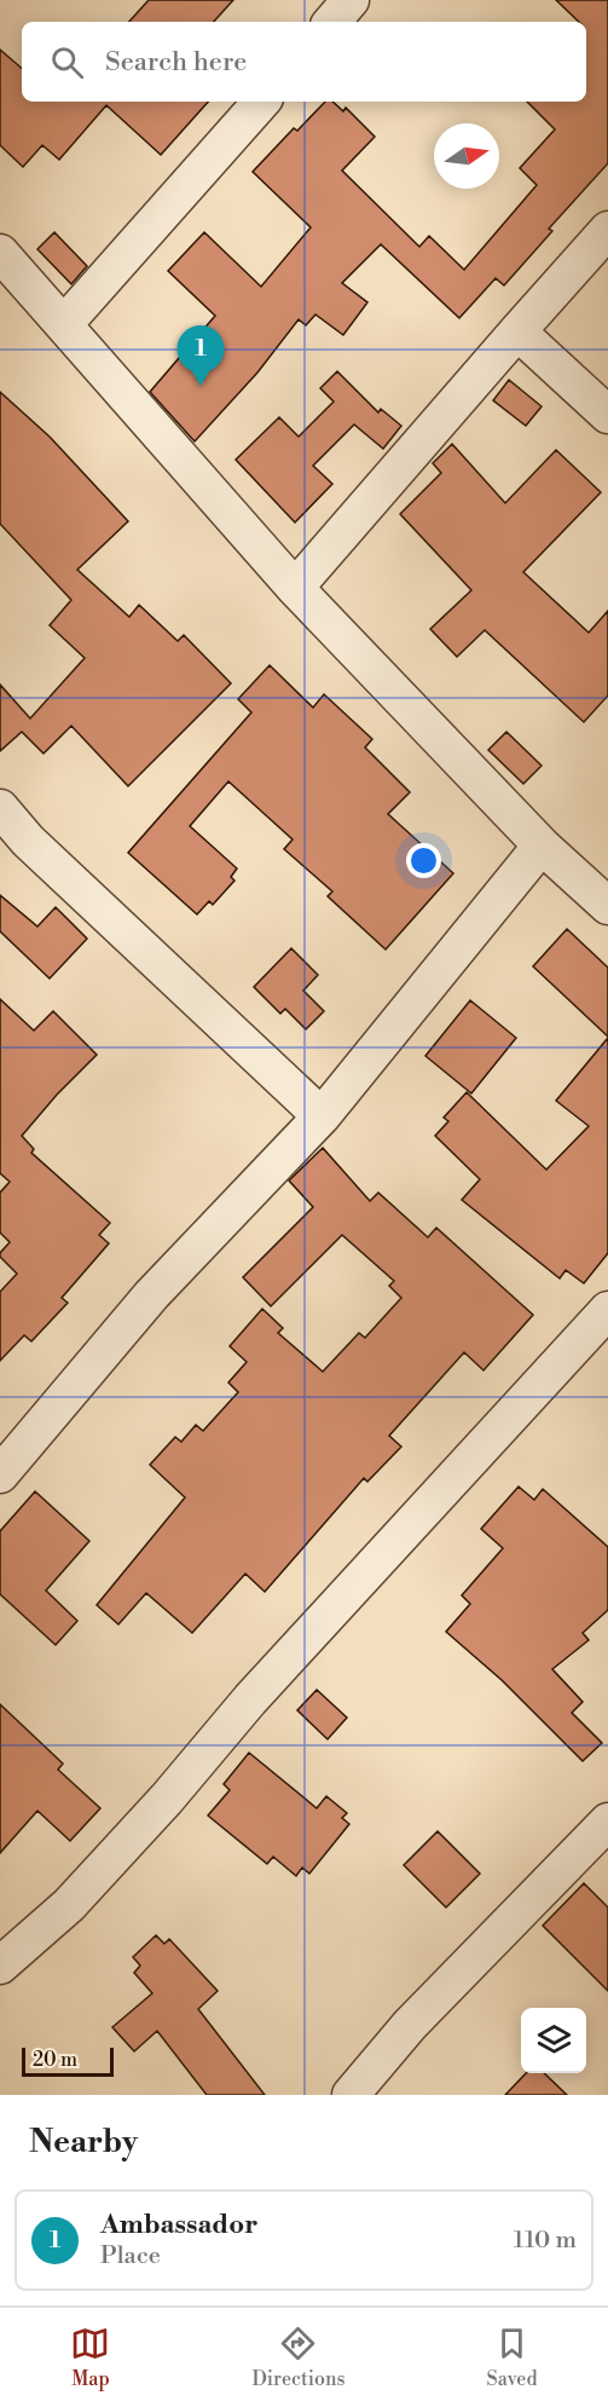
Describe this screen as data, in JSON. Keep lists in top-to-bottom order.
{
  "scale_bar": "20 m",
  "north": "right",
  "page": {
    "search": "Search here",
    "pins": "1",
    "scale": "20 m",
    "heading": "Nearby",
    "list": [
      {
        "mark": "1",
        "name": "Ambassador",
        "note": "Place",
        "value": "110 m"
      }
    ],
    "nav": ["Map", "Directions", "Saved"]
  }
}
